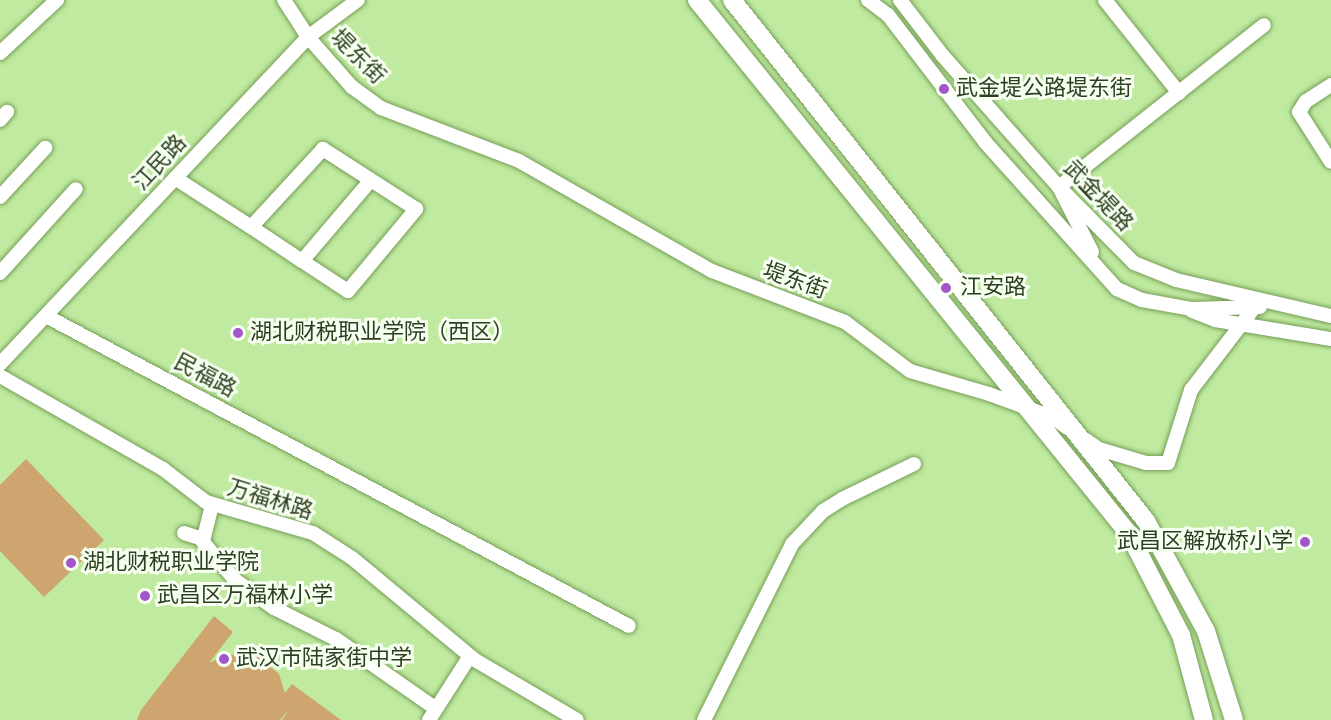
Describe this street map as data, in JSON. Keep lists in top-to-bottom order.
{
  "streets": {
    "street": [
      "堤东街",
      "江民路",
      "武金堤路",
      "民福路",
      "万福林路"
    ]
  },
  "crossings": [
    ["堤东街", "江民路"],
    ["江民路", "民福路"]
  ],
  "places": [
    "武金堤公路堤东街",
    "江安路",
    "湖北财税职业学院（西区）",
    "武昌区解放桥小学",
    "湖北财税职业学院",
    "武昌区万福林小学",
    "武汉市陆家街中学"
  ]
}
